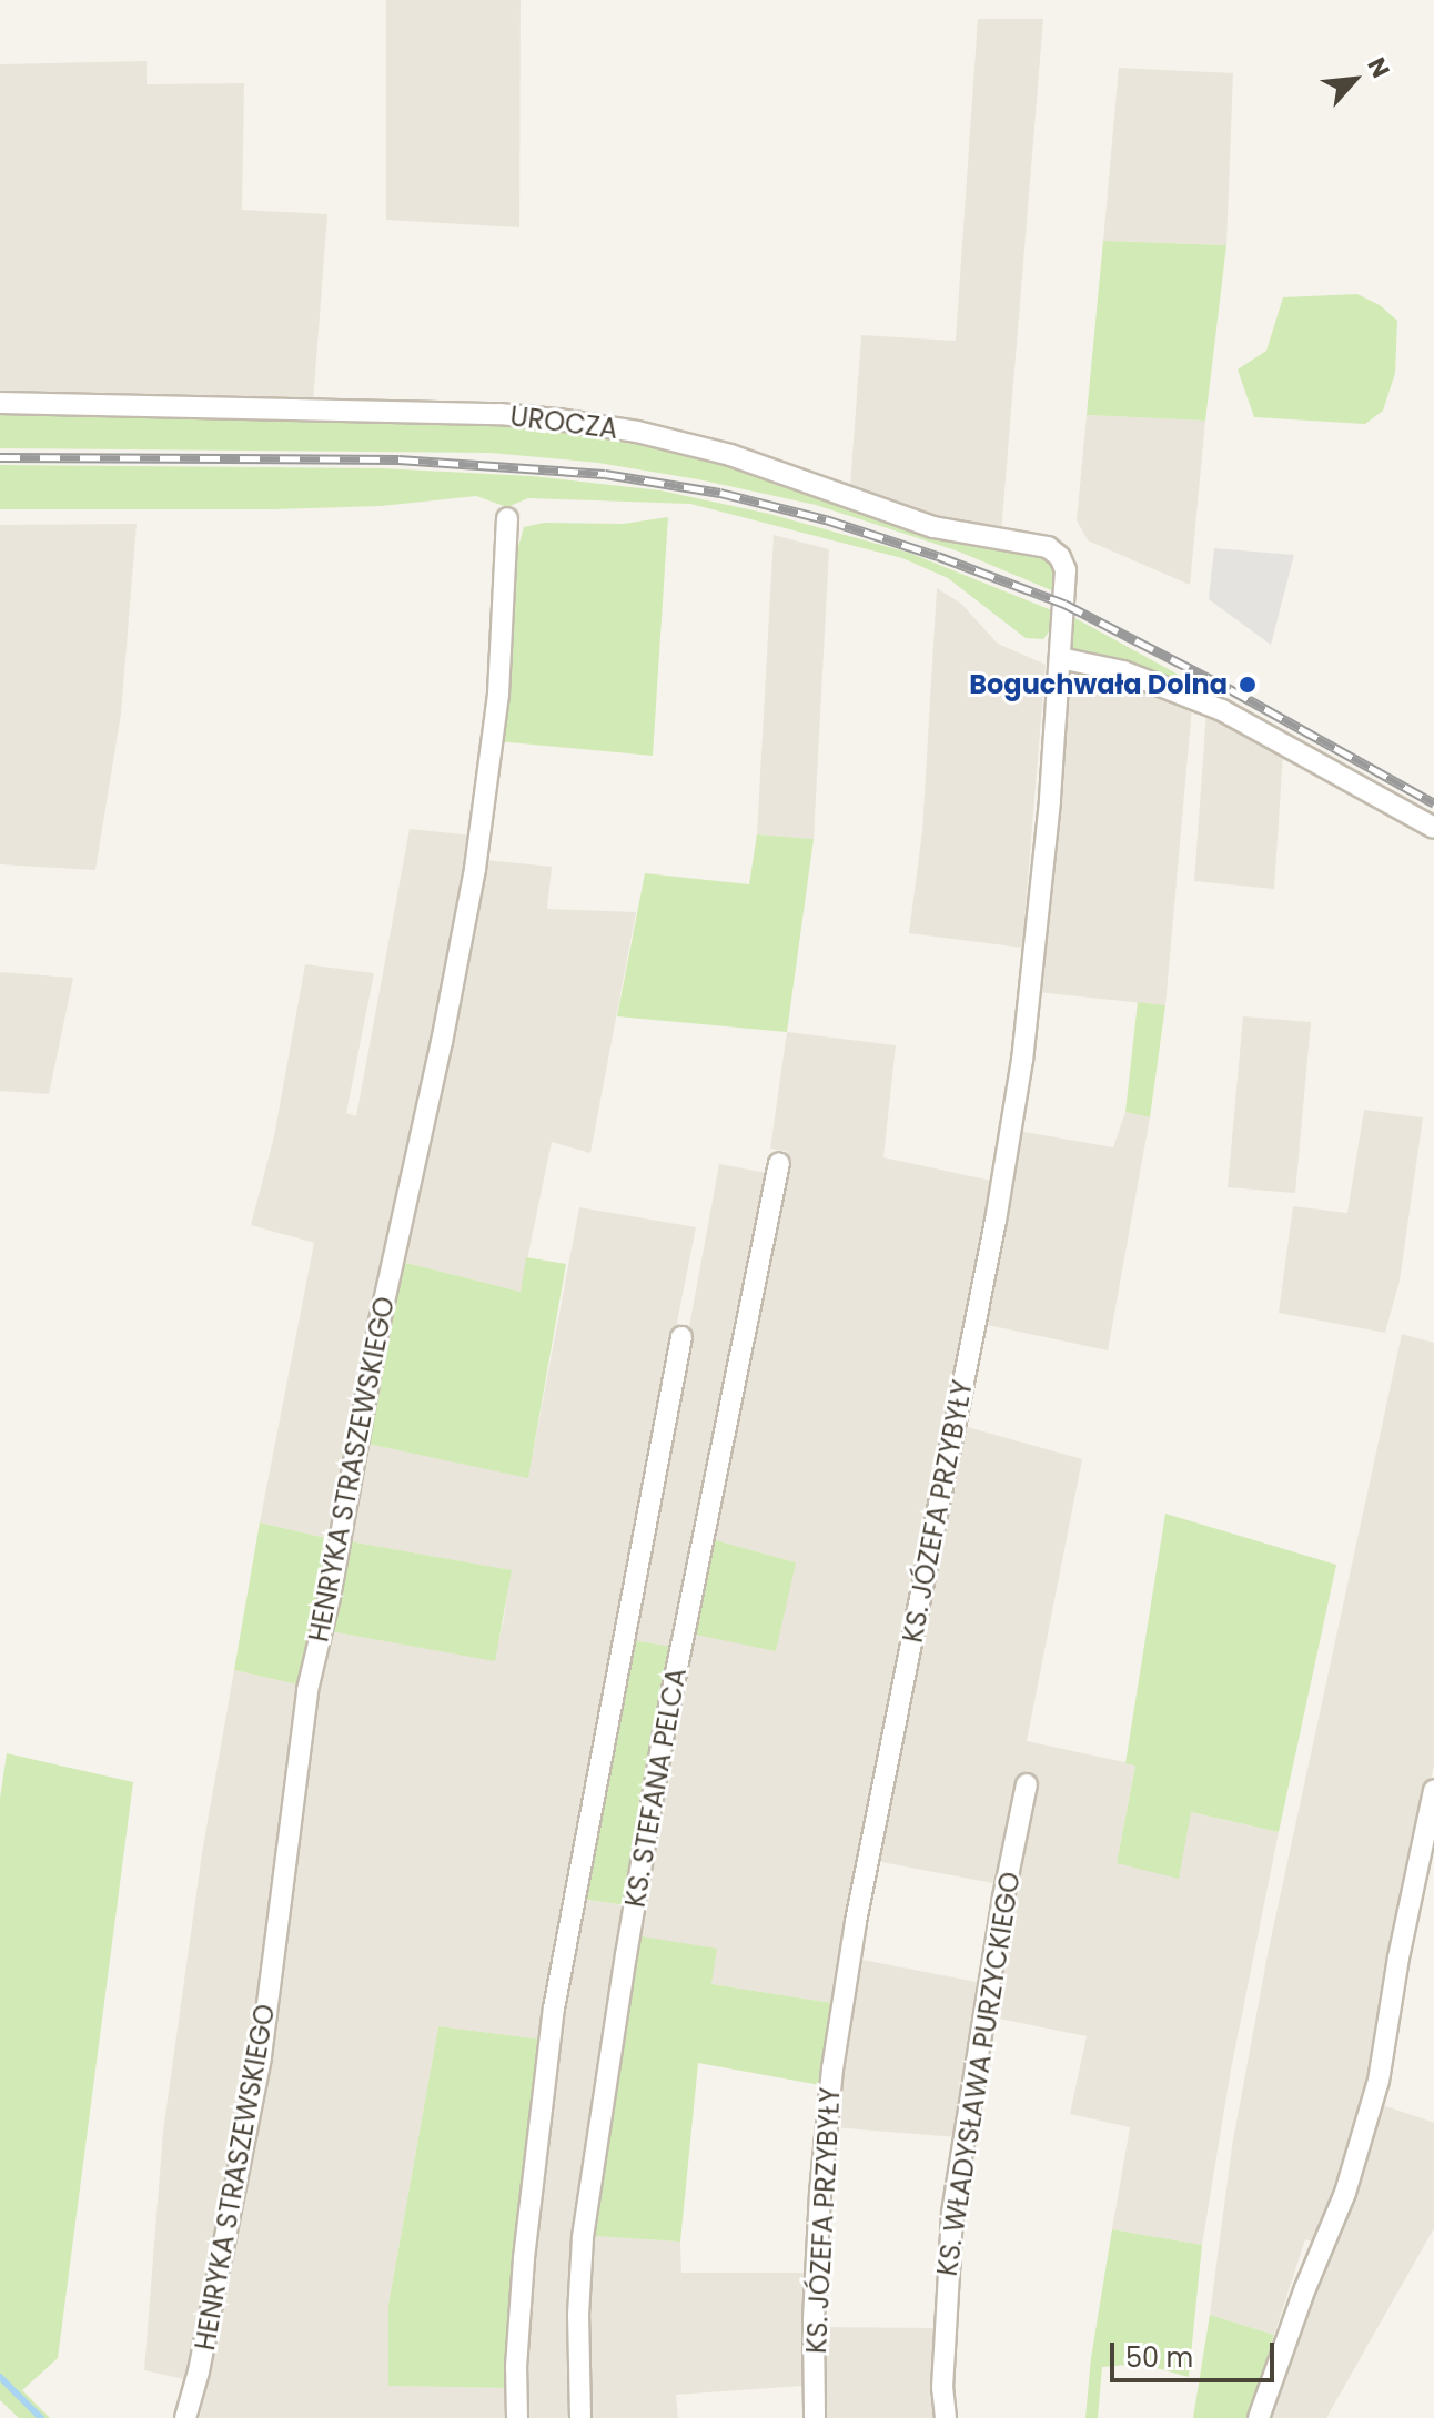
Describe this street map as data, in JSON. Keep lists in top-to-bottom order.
{
  "streets": {
    "street": [
      "UROCZA",
      "HENRYKA STRASZEWSKIEGO",
      "KS. JÓZEFA PRZYBYŁY",
      "KS. STEFANA PELCA",
      "KS. WŁADYSŁAWA PURZYCKIEGO"
    ]
  },
  "crossings": [
    ["UROCZA", "KS. JÓZEFA PRZYBYŁY"]
  ],
  "places": ["Boguchwała Dolna"],
  "scale_bar": "50 m",
  "north": "top right"
}
